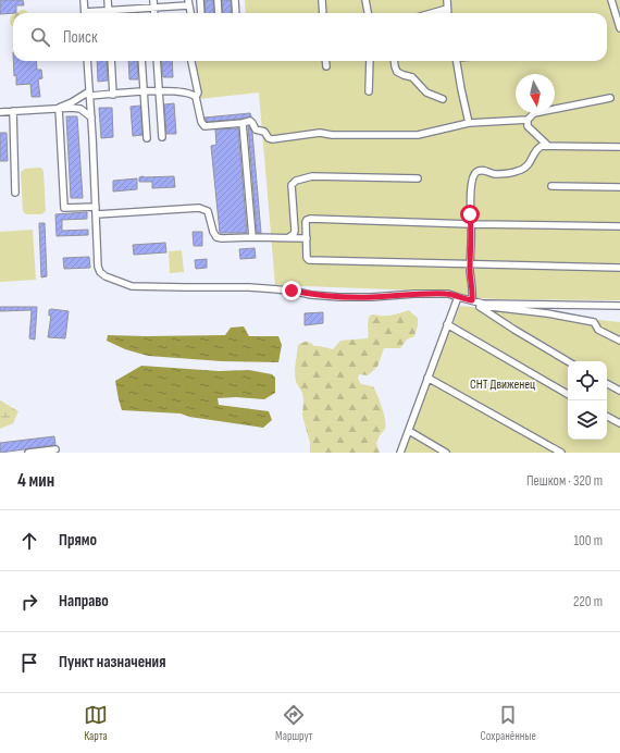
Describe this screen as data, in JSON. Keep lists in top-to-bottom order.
{
  "parks": ["СНТ Движенец"],
  "north": "bottom",
  "page": {
    "search": "Поиск",
    "heading": ["4 мин", "Пешком · 320 m"],
    "list": [
      ["Прямо", "100 m"],
      ["Направо", "220 m"],
      "Пункт назначения"
    ],
    "nav": ["Карта", "Маршрут", "Сохранённые"]
  }
}
